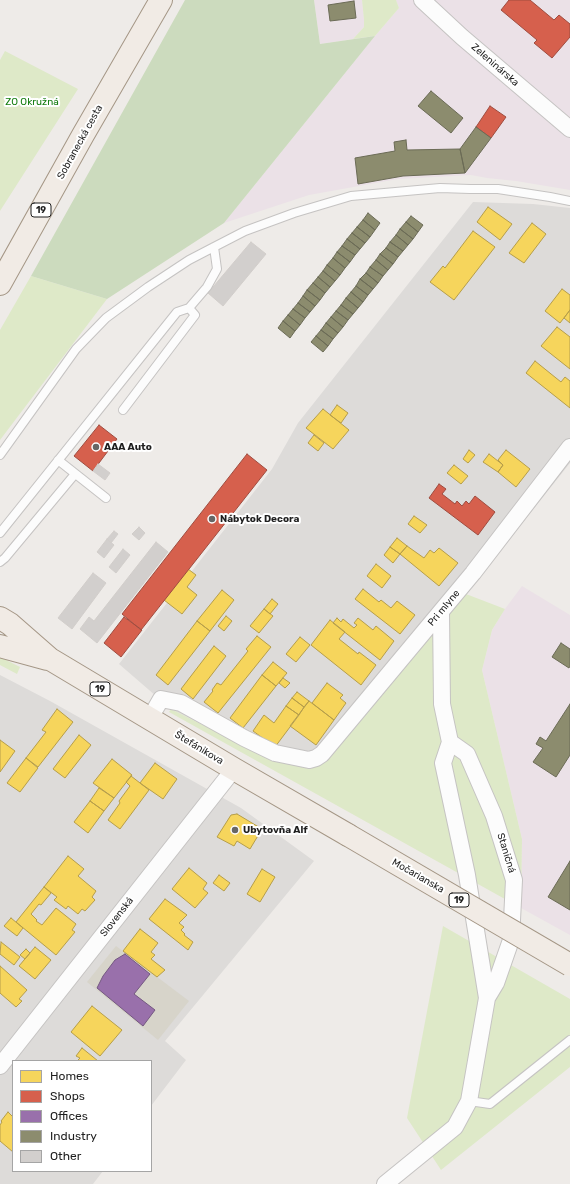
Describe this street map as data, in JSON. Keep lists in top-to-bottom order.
{
  "streets": {
    "main road": [
      "Sobranecká cesta",
      "19",
      "Štefánikova",
      "Močarianska"
    ],
    "street": [
      "Zeleninárska",
      "Pri mlyne",
      "Staničná",
      "Slovenská"
    ]
  },
  "crossings": [
    ["19", "Štefánikova"],
    ["Pri mlyne", "Štefánikova"],
    ["Štefánikova", "Močarianska"],
    ["Štefánikova", "Slovenská"]
  ],
  "parks": ["ZO Okružná"],
  "places": ["AAA Auto", "Nábytok Decora", "Ubytovňa Alf"],
  "legend": [
    "Homes",
    "Shops",
    "Offices",
    "Industry",
    "Other"
  ]
}
